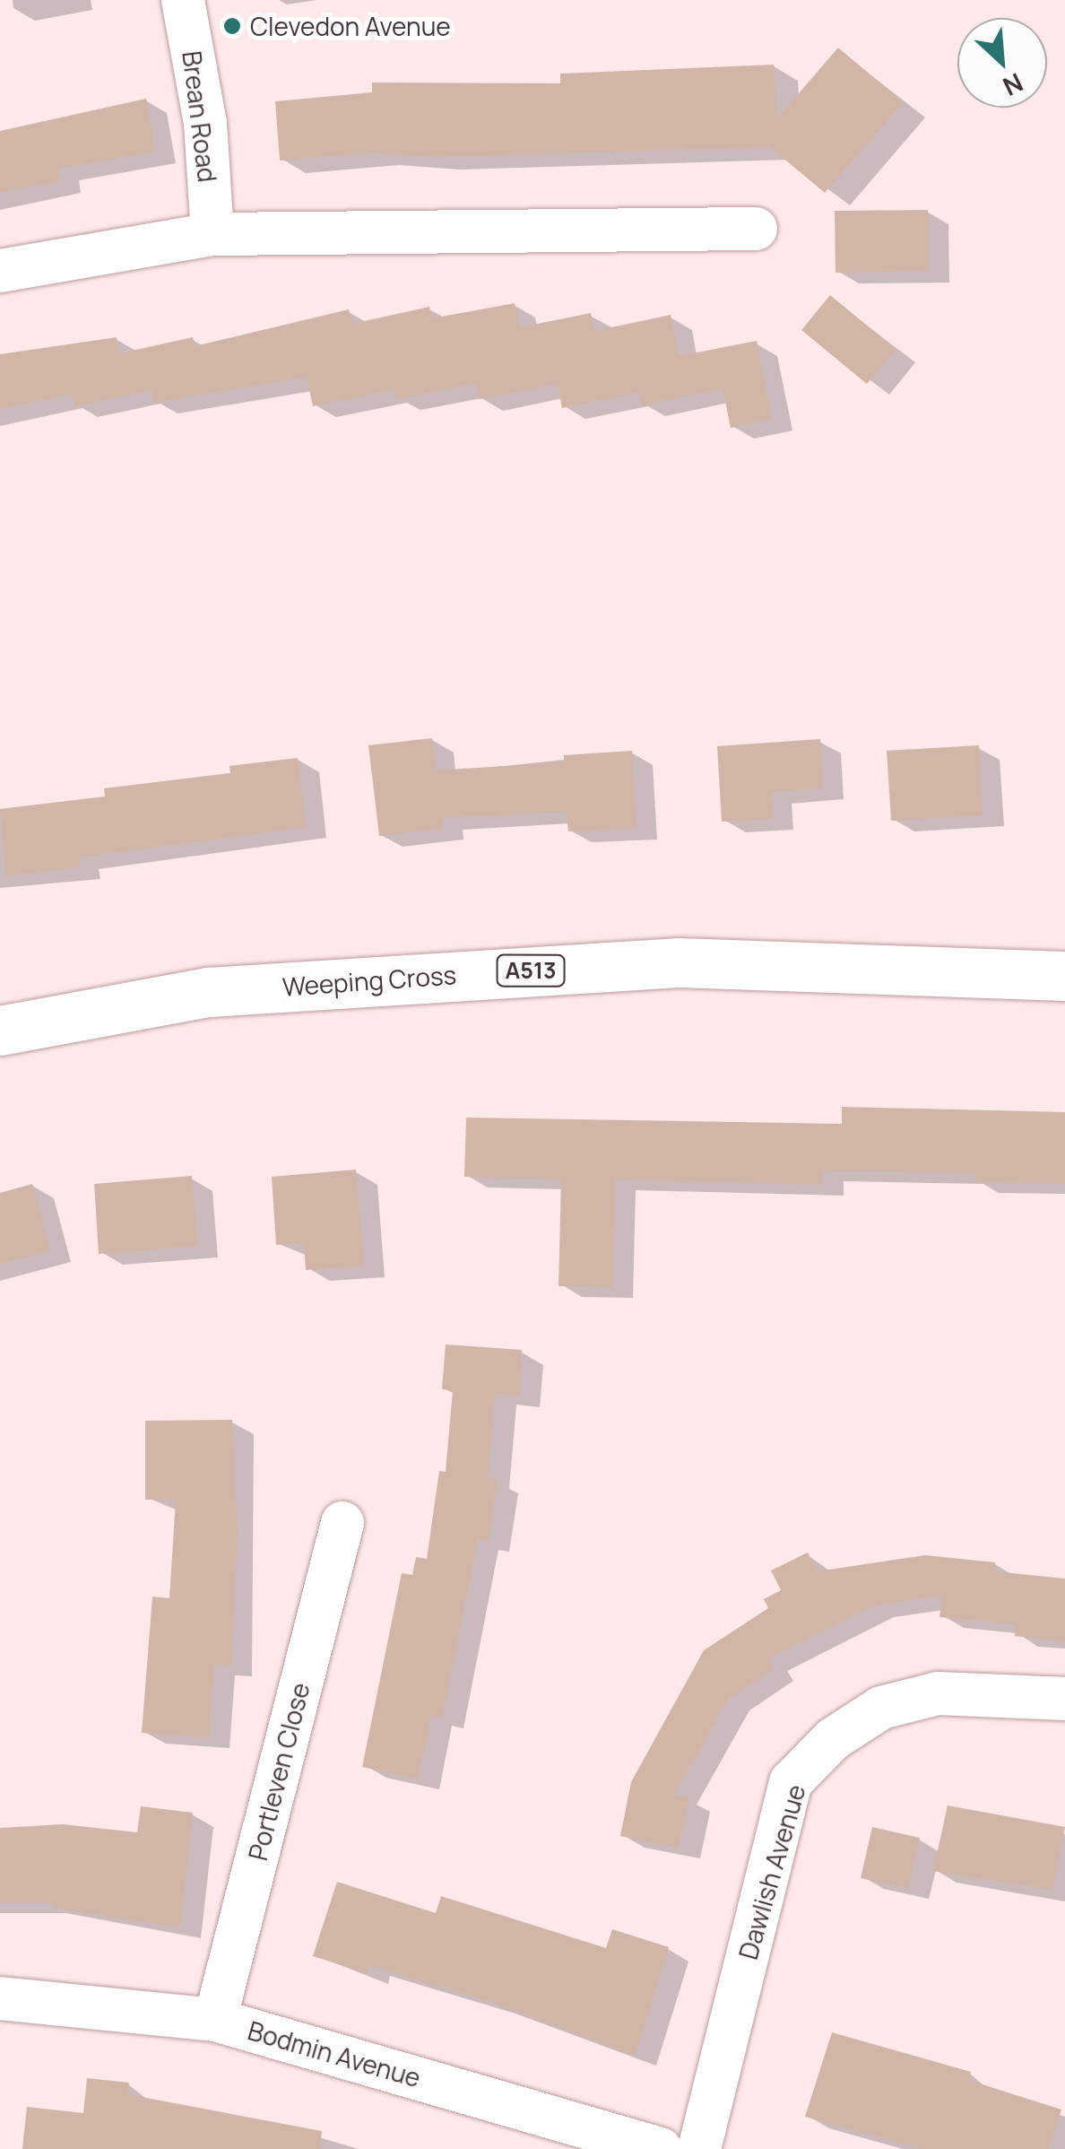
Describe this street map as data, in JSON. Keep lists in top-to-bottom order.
{
  "streets": {
    "highway": ["A513", "Weeping Cross"],
    "street": [
      "Brean Road",
      "Portleven Close",
      "Dawlish Avenue",
      "Bodmin Avenue"
    ]
  },
  "crossings": [
    ["Portleven Close", "Bodmin Avenue"]
  ],
  "places": ["Clevedon Avenue"],
  "north": "bottom right"
}
